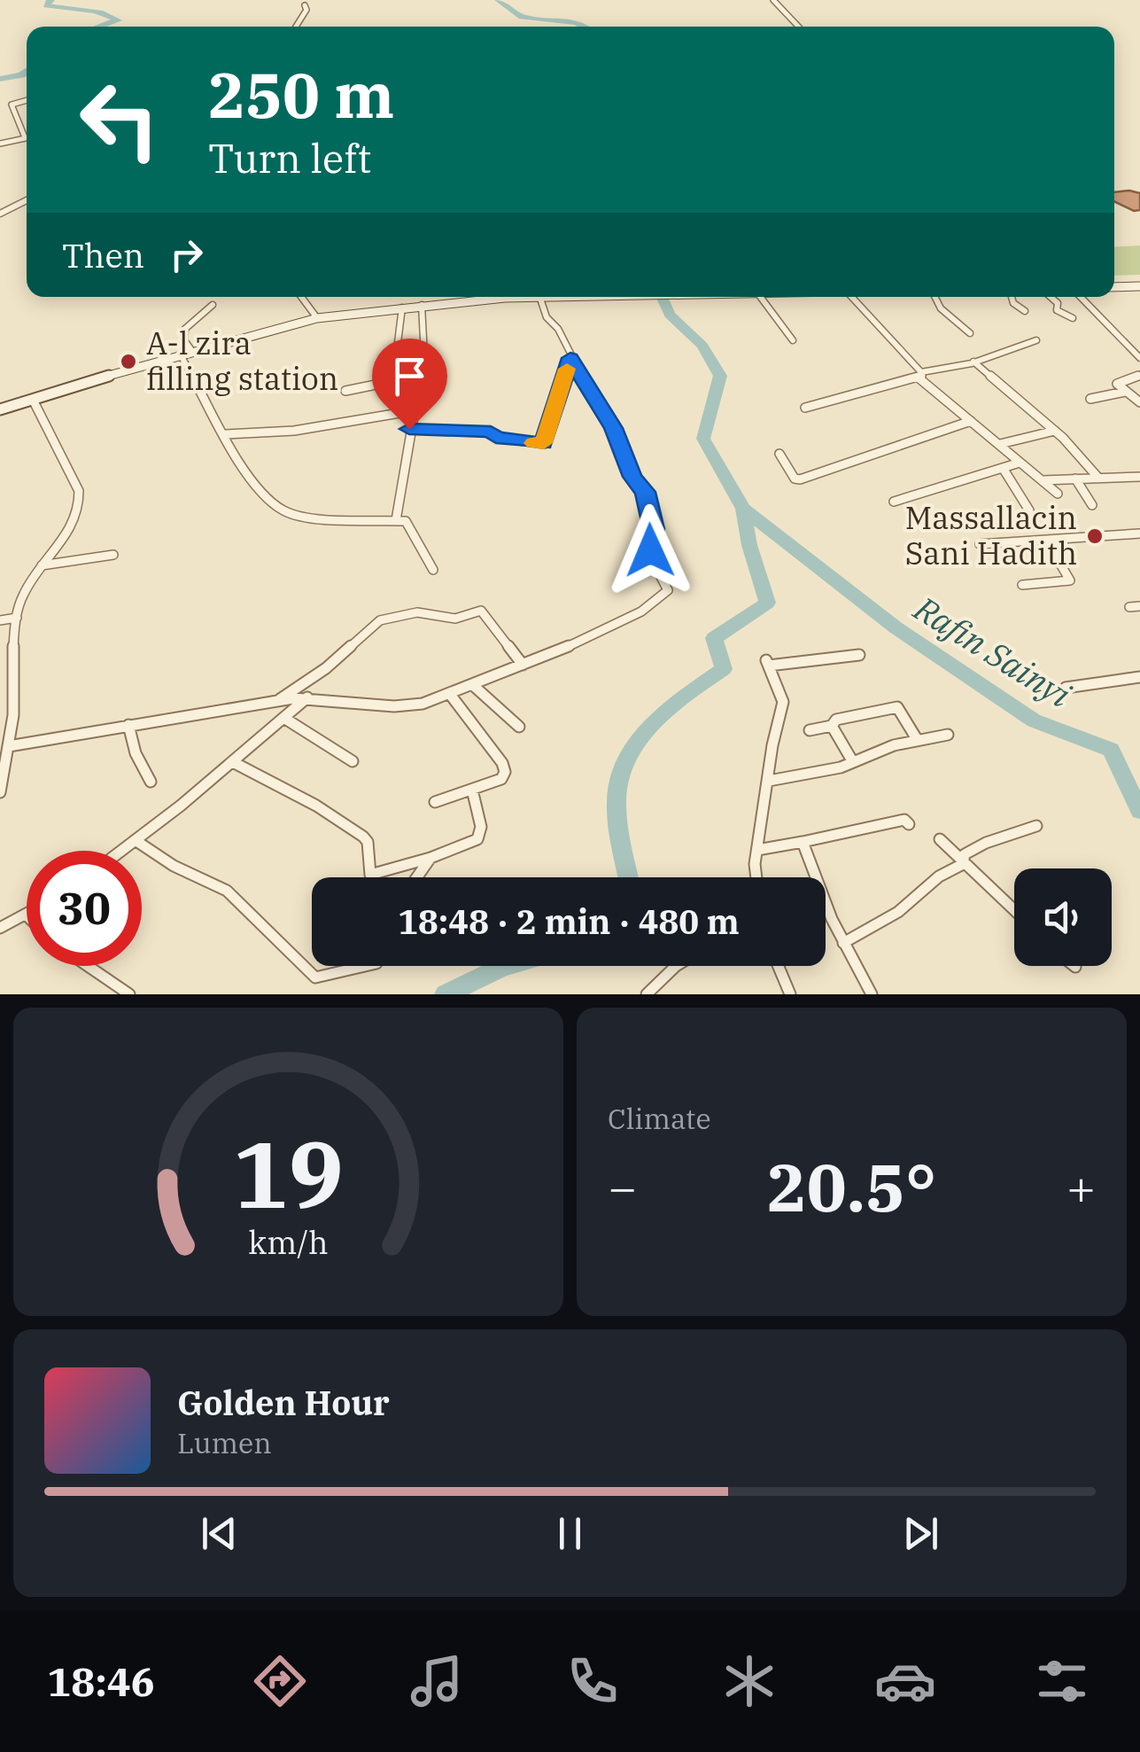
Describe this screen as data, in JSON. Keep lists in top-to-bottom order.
{
  "water": ["Rafin Sainyi"],
  "places": ["A-l zira filling station", "Massallacin Sani Hadith"],
  "page": {
    "turn": ["250 m", "Turn left"],
    "then": "Then",
    "limit": "30",
    "trip": "18:48 · 2 min · 480 m",
    "tile": "Climate",
    "heat": ["−", "20.5°", "+"],
    "song": ["Golden Hour", "Lumen"],
    "tabs": "18:46",
    "gauge": ["19", "km/h"]
  }
}
